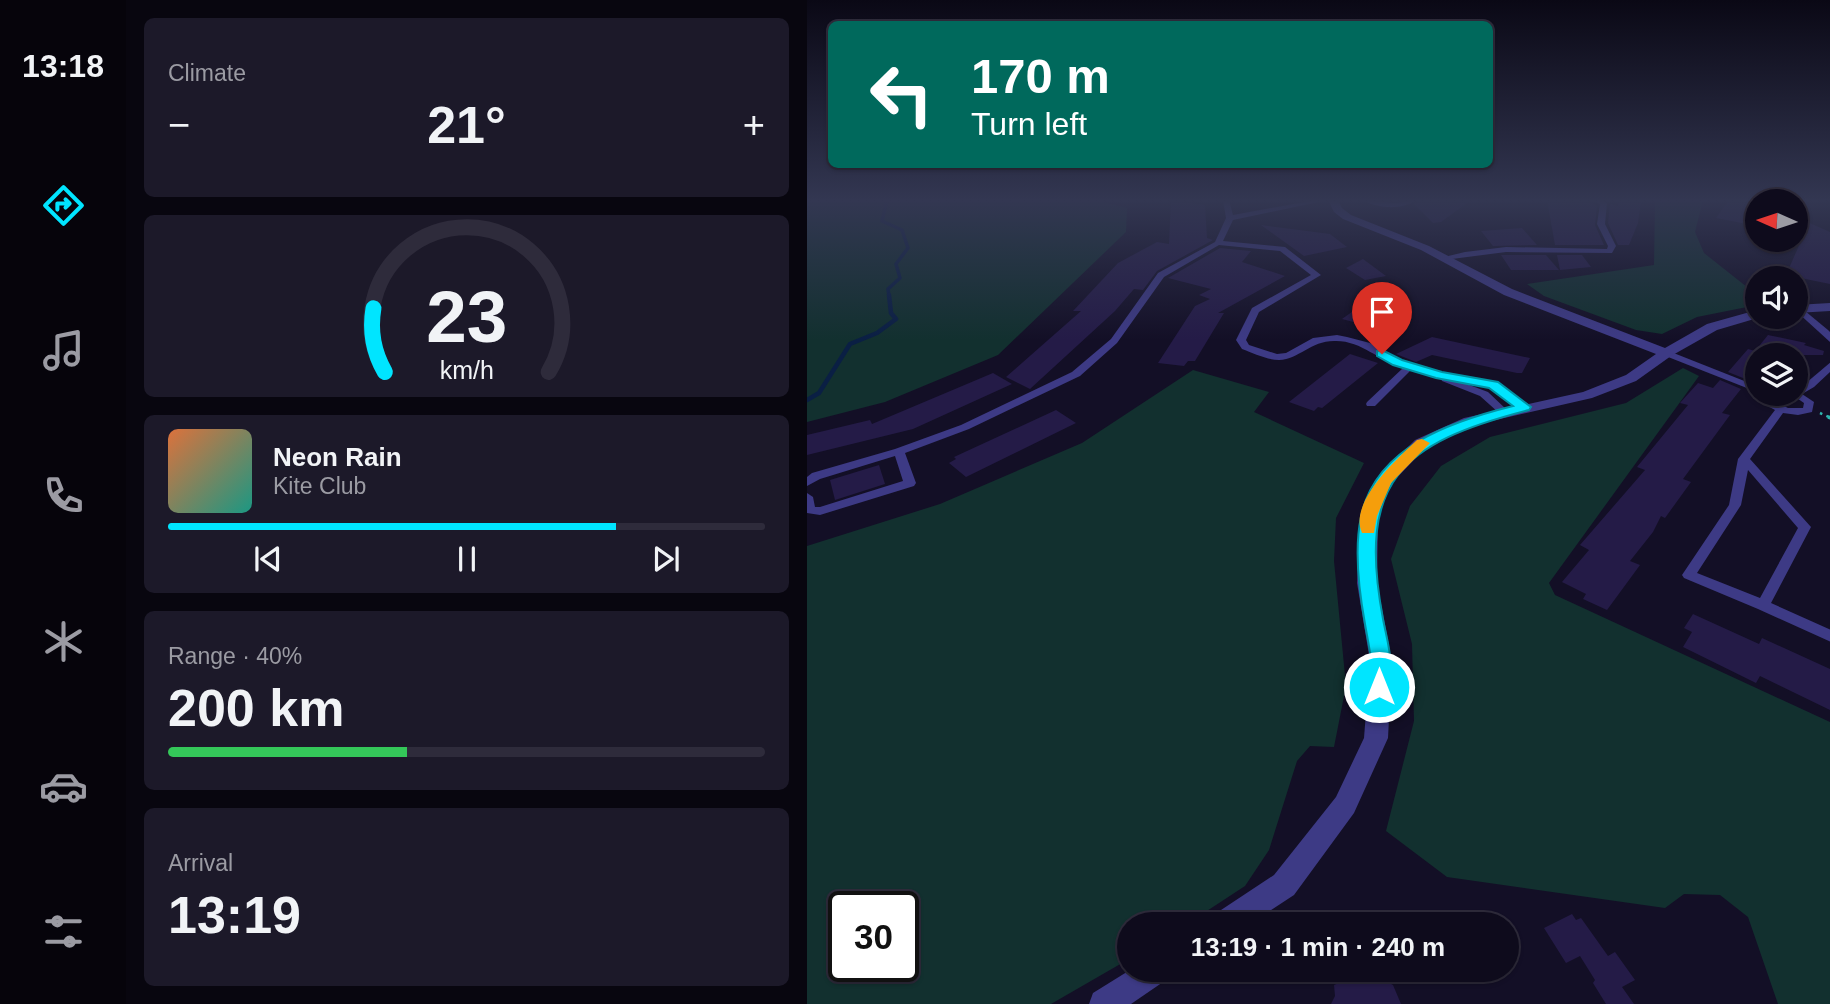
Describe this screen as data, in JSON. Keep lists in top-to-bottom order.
{
  "north": "left",
  "page": {
    "tabs": "13:18",
    "tile": [
      "Climate",
      ["Range · 40%", "200 km"],
      ["Arrival", "13:19"]
    ],
    "turn": ["170 m", "Turn left"],
    "heat": ["−", "21°", "+"],
    "song": ["Neon Rain", "Kite Club"],
    "limit": "30",
    "trip": "13:19 · 1 min · 240 m",
    "gauge": ["23", "km/h"]
  }
}
